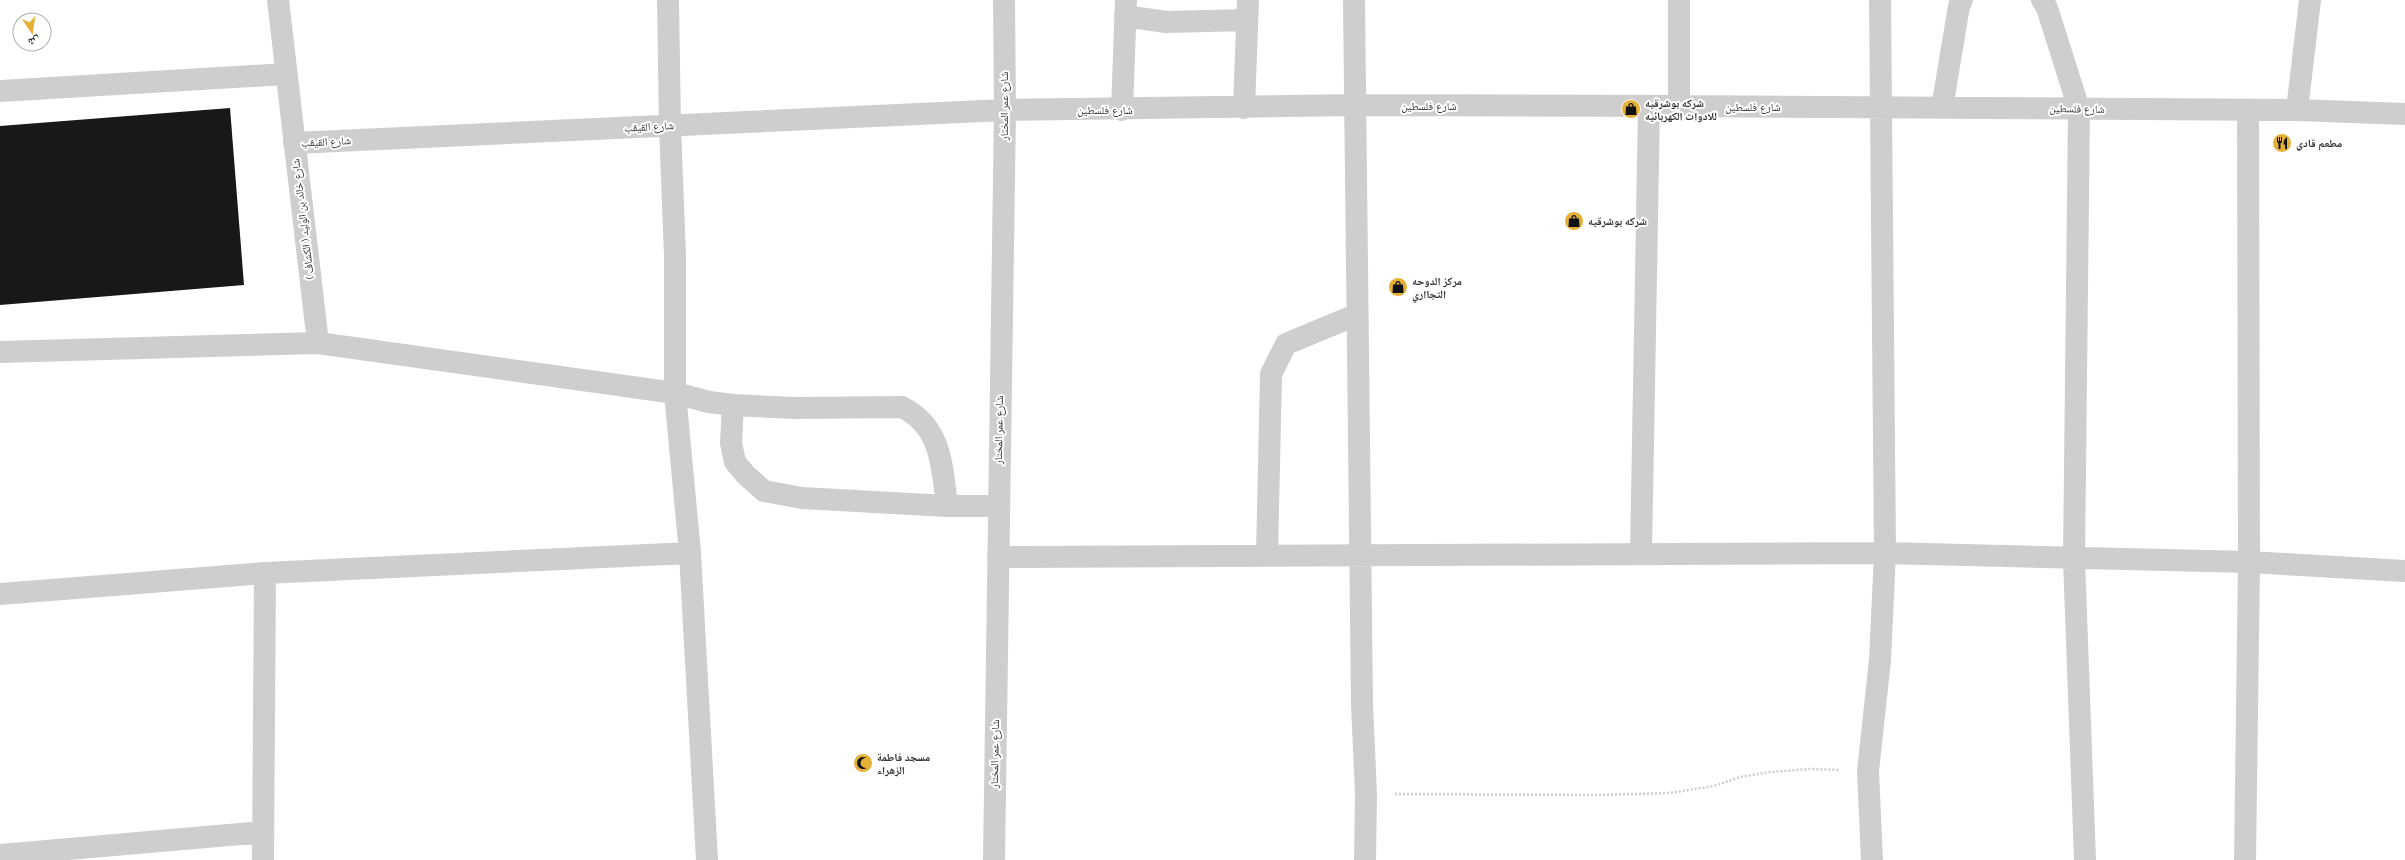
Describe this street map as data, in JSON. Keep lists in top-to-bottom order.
{
  "streets": {
    "street": [
      "شارع عمر المختار",
      "شارع فلسطين",
      "شارع القيقب",
      "شارع خالد بن الوليد ( الكشاف )"
    ]
  },
  "crossings": [
    ["شارع عمر المختار", "شارع فلسطين"],
    ["شارع عمر المختار", "شارع القيقب"],
    ["شارع فلسطين", "شارع القيقب"],
    ["شارع القيقب", "شارع خالد بن الوليد ( الكشاف )"]
  ],
  "places": {
    "shop": ["شركه بوشرقيه للادوات الكهربائيه", "شركه بوشرقيه", "مركز الدوحه التجااري"],
    "restaurant": ["مطعم قادي"],
    "mosque": ["مسجد فاطمة الزهراء"]
  },
  "north": "bottom"
}
